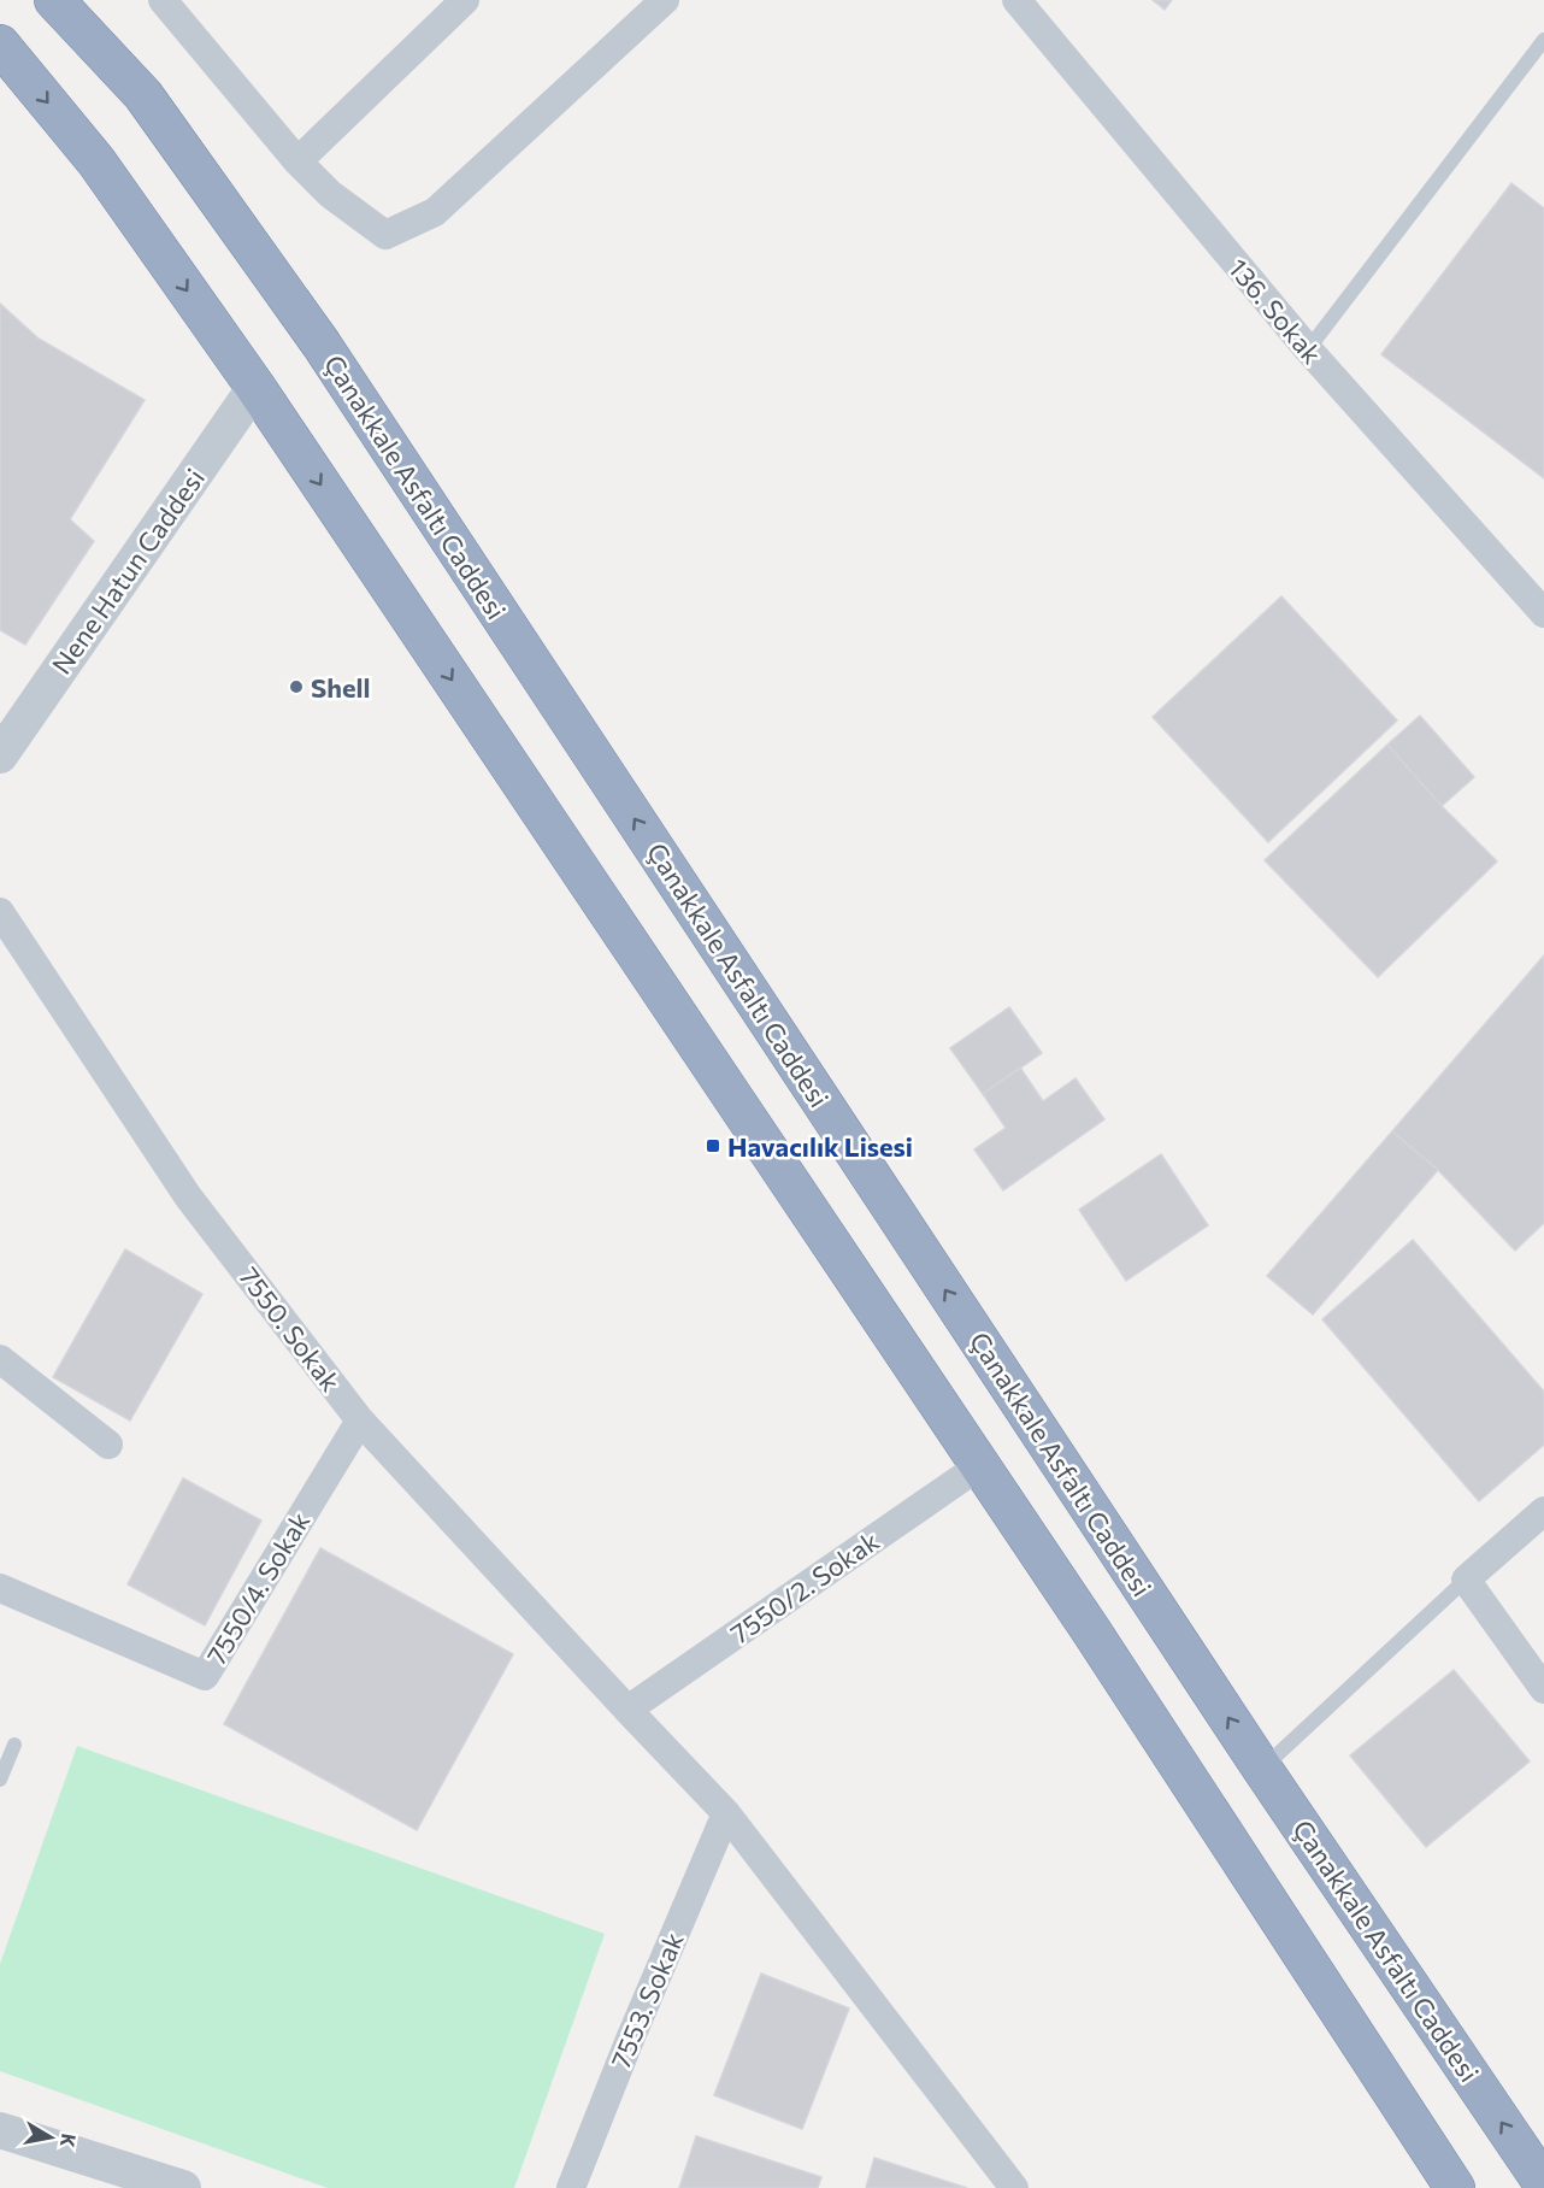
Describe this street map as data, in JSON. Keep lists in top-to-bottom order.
{
  "streets": {
    "highway": ["Çanakkale Asfaltı Caddesi"],
    "street": [
      "136. Sokak",
      "Nene Hatun Caddesi",
      "7550. Sokak",
      "7550/2. Sokak",
      "7550/4. Sokak",
      "7553. Sokak"
    ]
  },
  "crossings": [
    ["7550. Sokak", "7550/2. Sokak"],
    ["7550. Sokak", "7550/4. Sokak"],
    ["7550. Sokak", "7553. Sokak"]
  ],
  "places": {
    "other": ["Shell"],
    "transit": ["Havacılık Lisesi"]
  },
  "north": "right"
}
